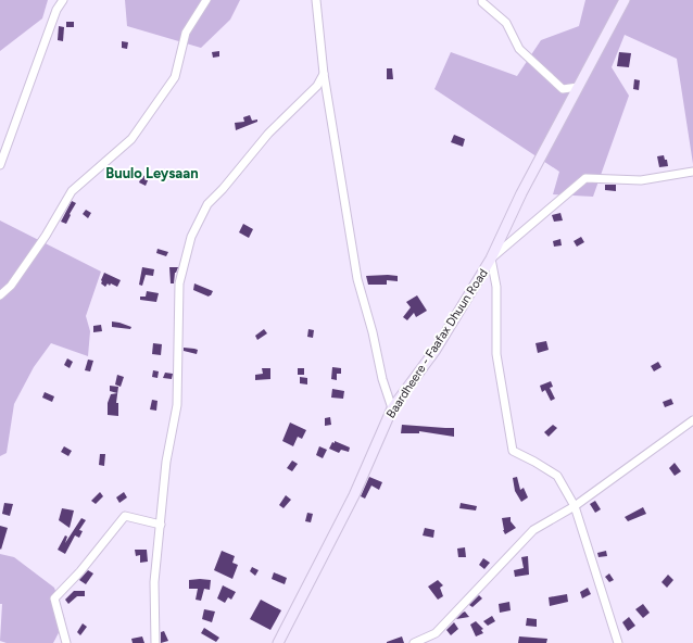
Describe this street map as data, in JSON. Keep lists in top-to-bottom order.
{
  "streets": {
    "main road": ["Baardheere - Faafax Dhuun Road"]
  },
  "districts": ["Buulo Leysaan"]
}
